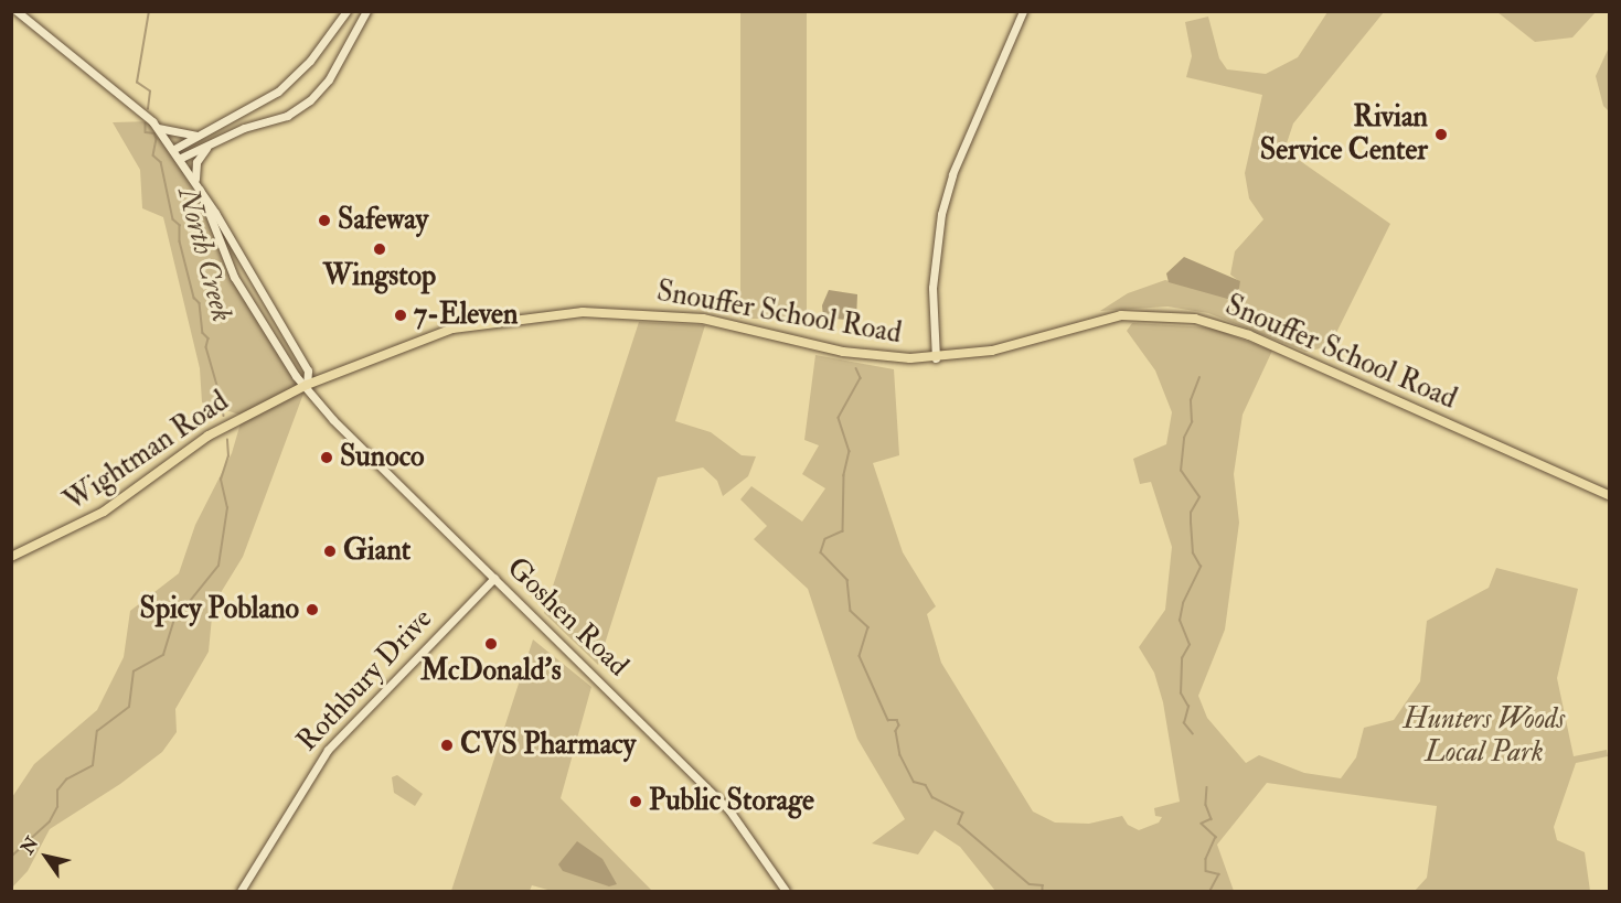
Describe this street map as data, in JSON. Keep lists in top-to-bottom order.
{
  "streets": {
    "main road": ["Snouffer School Road", "Wightman Road"],
    "street": ["Goshen Road", "Rothbury Drive"]
  },
  "crossings": [
    ["Snouffer School Road", "Wightman Road"],
    ["Snouffer School Road", "Goshen Road"],
    ["Wightman Road", "Goshen Road"],
    ["Goshen Road", "Rothbury Drive"]
  ],
  "water": ["North Creek"],
  "parks": ["Hunters Woods Local Park"],
  "places": [
    "Rivian Service Center",
    "Safeway",
    "Wingstop",
    "7-Eleven",
    "Sunoco",
    "Giant",
    "Spicy Poblano",
    "McDonald's",
    "CVS Pharmacy",
    "Public Storage"
  ],
  "north": "top left"
}
